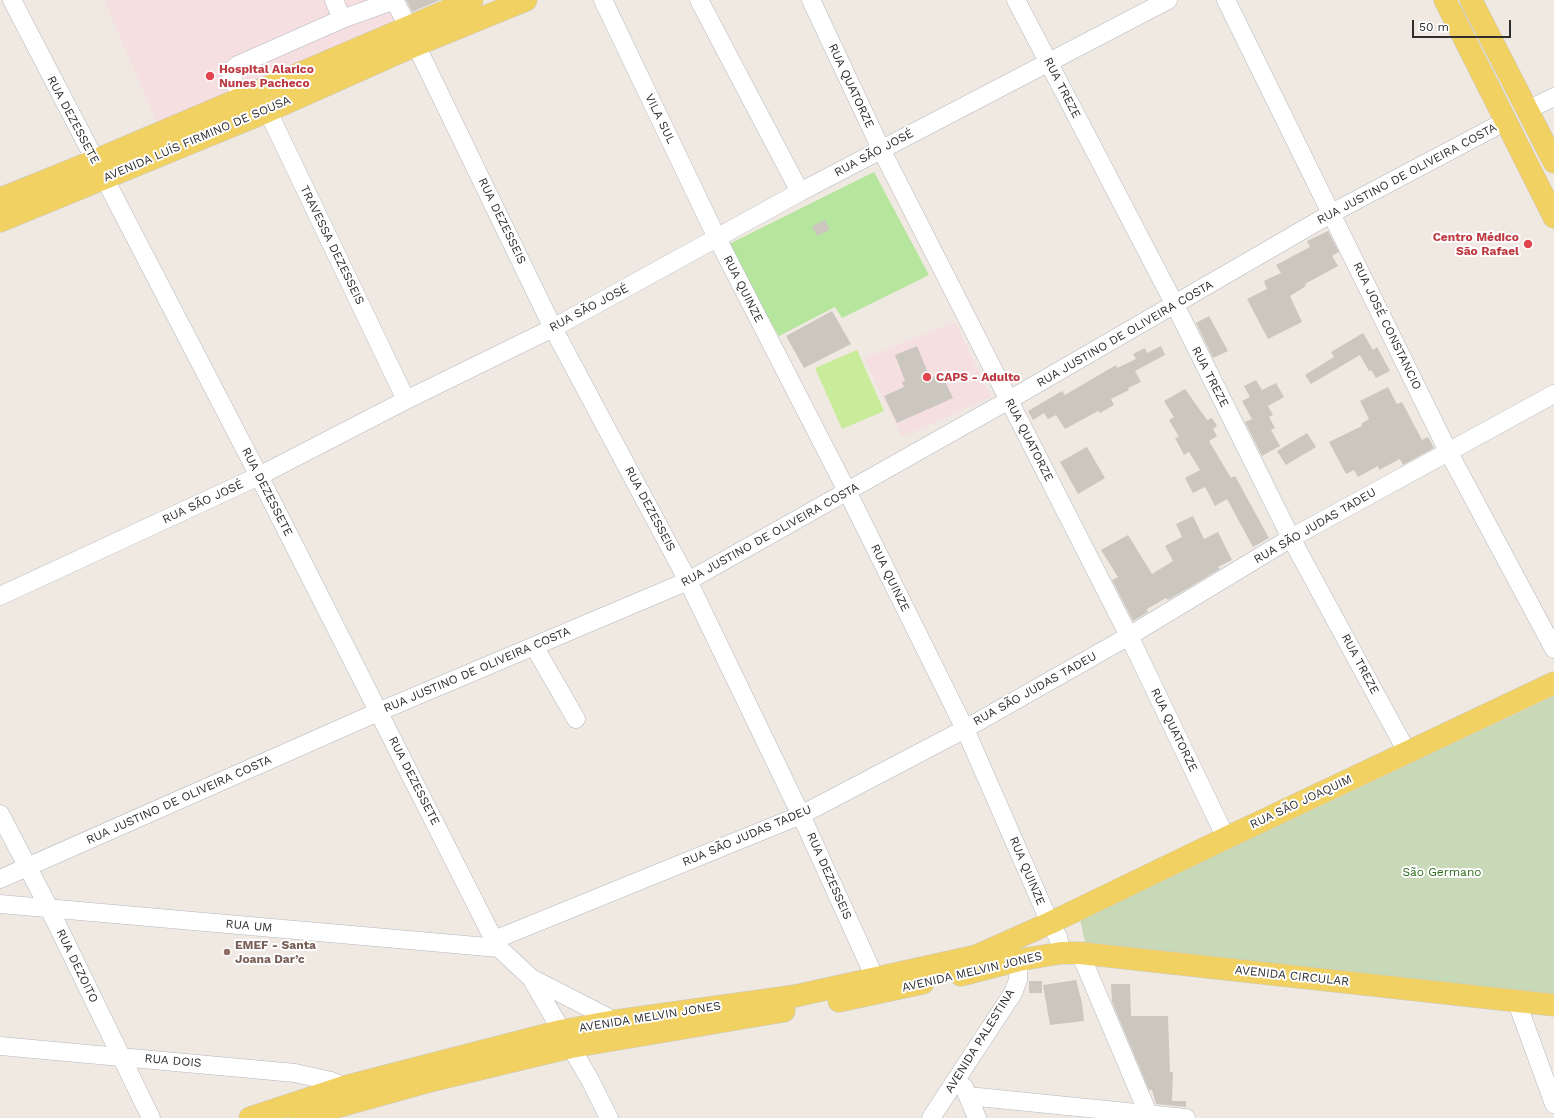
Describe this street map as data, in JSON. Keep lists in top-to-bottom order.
{
  "streets": {
    "main road": [
      "AVENIDA LUÍS FIRMINO DE SOUSA",
      "RUA SÃO JOAQUIM",
      "AVENIDA MELVIN JONES",
      "AVENIDA CIRCULAR"
    ],
    "street": [
      "RUA QUATORZE",
      "RUA TREZE",
      "VILA SUL",
      "RUA DEZESSETE",
      "RUA SÃO JOSÉ",
      "RUA JUSTINO DE OLIVEIRA COSTA",
      "RUA DEZESSEIS",
      "TRAVESSA DEZESSEIS",
      "RUA QUINZE",
      "RUA JOSÉ CONSTANCIO",
      "RUA SÃO JUDAS TADEU",
      "RUA UM",
      "RUA DEZOITO",
      "AVENIDA PALESTINA",
      "RUA DOIS"
    ]
  },
  "crossings": [
    ["RUA QUATORZE", "RUA SÃO JOSÉ"],
    ["RUA QUATORZE", "RUA JUSTINO DE OLIVEIRA COSTA"],
    ["RUA QUATORZE", "RUA SÃO JUDAS TADEU"],
    ["RUA QUATORZE", "RUA SÃO JOAQUIM"],
    ["RUA TREZE", "RUA SÃO JOSÉ"],
    ["RUA TREZE", "RUA JUSTINO DE OLIVEIRA COSTA"],
    ["RUA TREZE", "RUA SÃO JUDAS TADEU"],
    ["RUA TREZE", "RUA SÃO JOAQUIM"],
    ["VILA SUL", "RUA SÃO JOSÉ"],
    ["VILA SUL", "RUA QUINZE"],
    ["RUA DEZESSETE", "AVENIDA LUÍS FIRMINO DE SOUSA"],
    ["RUA DEZESSETE", "RUA SÃO JOSÉ"],
    ["RUA DEZESSETE", "RUA JUSTINO DE OLIVEIRA COSTA"],
    ["RUA DEZESSETE", "RUA SÃO JUDAS TADEU"],
    ["RUA DEZESSETE", "RUA UM"],
    ["RUA DEZESSETE", "AVENIDA MELVIN JONES"],
    ["AVENIDA LUÍS FIRMINO DE SOUSA", "RUA DEZESSEIS"],
    ["AVENIDA LUÍS FIRMINO DE SOUSA", "TRAVESSA DEZESSEIS"],
    ["RUA SÃO JOSÉ", "RUA DEZESSEIS"],
    ["RUA SÃO JOSÉ", "TRAVESSA DEZESSEIS"],
    ["RUA SÃO JOSÉ", "RUA QUINZE"],
    ["RUA JUSTINO DE OLIVEIRA COSTA", "RUA DEZESSEIS"],
    ["RUA JUSTINO DE OLIVEIRA COSTA", "RUA QUINZE"],
    ["RUA JUSTINO DE OLIVEIRA COSTA", "RUA JOSÉ CONSTANCIO"],
    ["RUA JUSTINO DE OLIVEIRA COSTA", "RUA DEZOITO"],
    ["RUA DEZESSEIS", "RUA SÃO JUDAS TADEU"],
    ["RUA DEZESSEIS", "AVENIDA MELVIN JONES"],
    ["RUA QUINZE", "RUA SÃO JUDAS TADEU"],
    ["RUA QUINZE", "RUA SÃO JOAQUIM"],
    ["RUA QUINZE", "AVENIDA MELVIN JONES"],
    ["RUA JOSÉ CONSTANCIO", "RUA SÃO JUDAS TADEU"],
    ["RUA SÃO JUDAS TADEU", "RUA UM"],
    ["RUA SÃO JOAQUIM", "AVENIDA MELVIN JONES"],
    ["RUA UM", "RUA DEZOITO"],
    ["RUA DEZOITO", "RUA DOIS"],
    ["AVENIDA MELVIN JONES", "AVENIDA CIRCULAR"],
    ["AVENIDA MELVIN JONES", "AVENIDA PALESTINA"],
    ["AVENIDA MELVIN JONES", "RUA DOIS"]
  ],
  "parks": ["São Germano"],
  "places": [
    "Hospital Alarico Nunes Pacheco",
    "Centro Médico São Rafael",
    "CAPS - Adulto",
    "EMEF - Santa Joana Dar’c"
  ],
  "scale_bar": "50 m"
}
